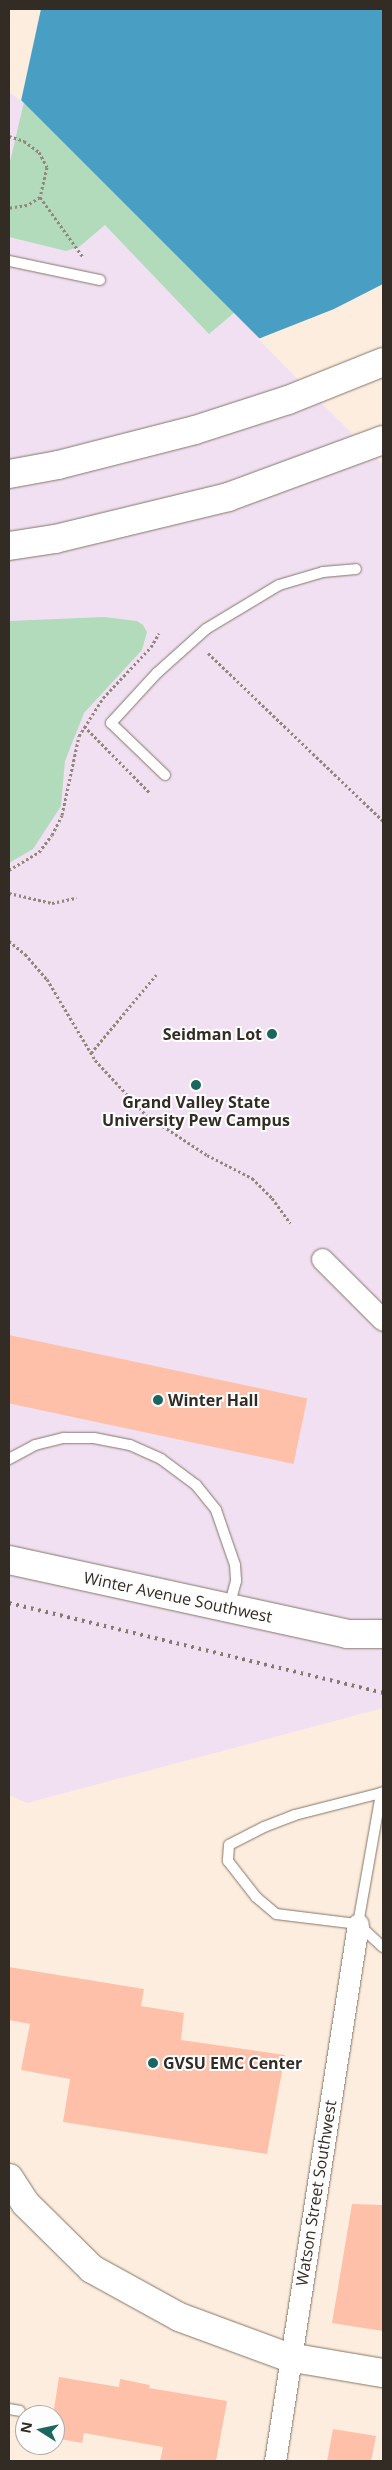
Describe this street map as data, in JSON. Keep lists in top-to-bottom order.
{
  "streets": {
    "main road": ["Winter Avenue Southwest"],
    "street": ["Watson Street Southwest"]
  },
  "places": [
    "Seidman Lot",
    "Grand Valley State University Pew Campus",
    "Winter Hall",
    "GVSU EMC Center"
  ],
  "north": "left"
}
